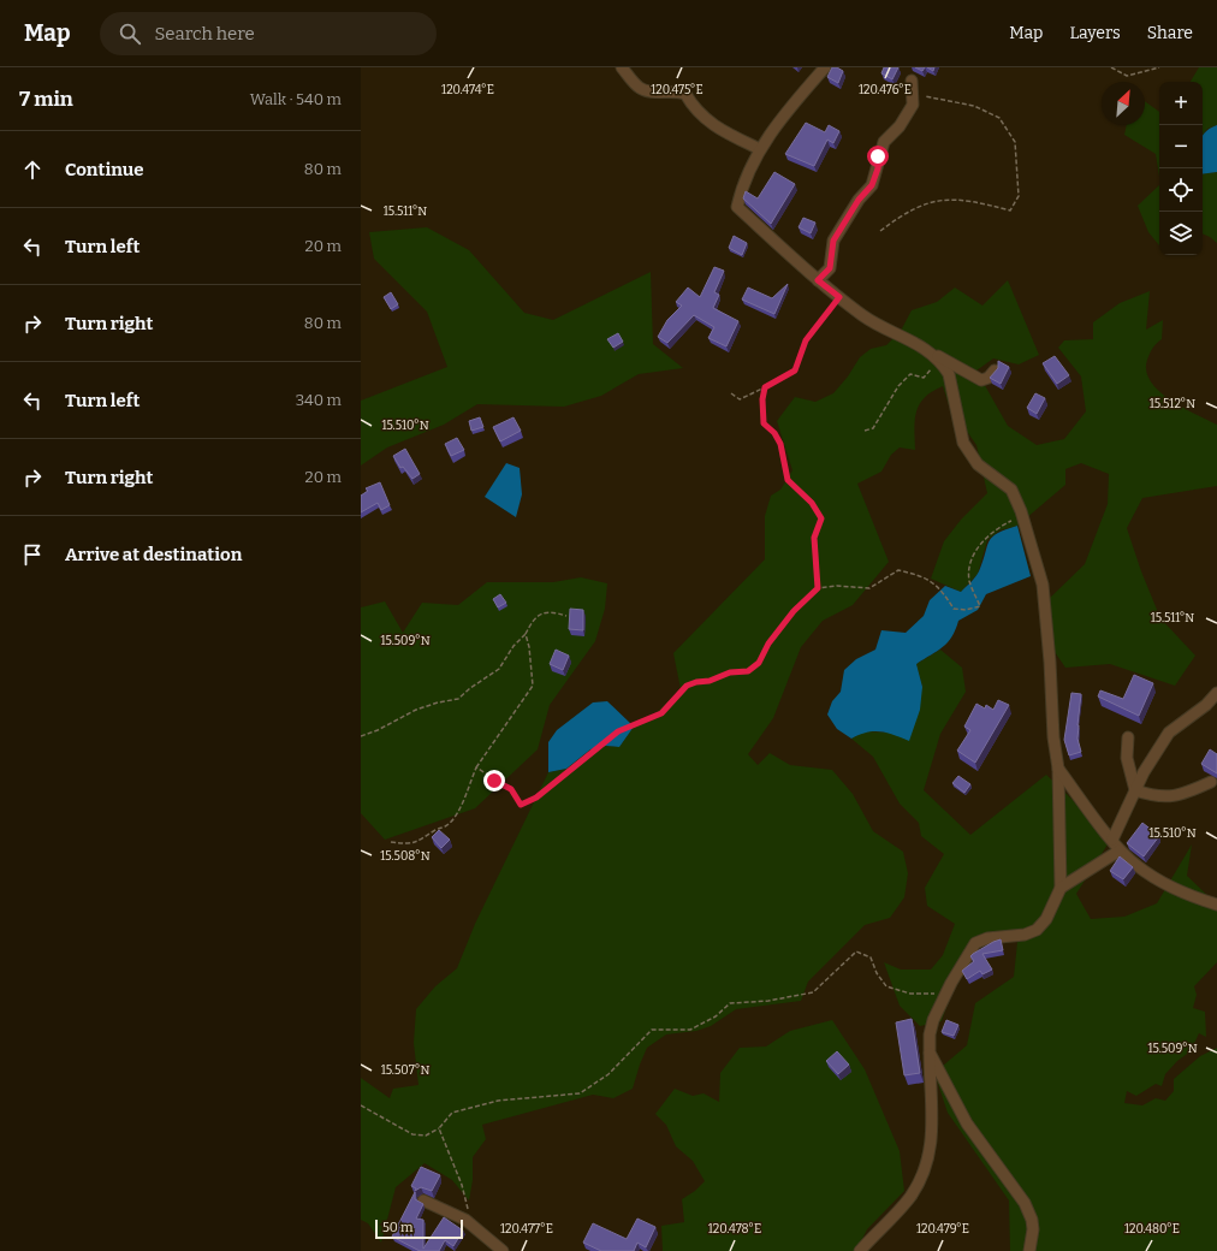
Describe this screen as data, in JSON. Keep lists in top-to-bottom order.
{
  "scale_bar": "50 m",
  "north": "top right",
  "page": {
    "header": "Map",
    "search": "Search here",
    "nav": ["Map", "Layers", "Share"],
    "heading": ["7 min", "Walk · 540 m"],
    "map_buttons": ["+", "−"],
    "list": [
      ["Continue", "80 m"],
      ["Turn left", "20 m"],
      ["Turn right", "80 m"],
      ["Turn left", "340 m"],
      ["Turn right", "20 m"],
      "Arrive at destination"
    ],
    "scale": "50 m"
  },
  "coordinates": [
    "120.474°E",
    "120.475°E",
    "120.476°E",
    "15.511°N",
    "15.512°N",
    "15.510°N",
    "15.509°N",
    "15.508°N",
    "15.507°N",
    "120.477°E",
    "120.478°E",
    "120.479°E",
    "120.480°E"
  ]
}
